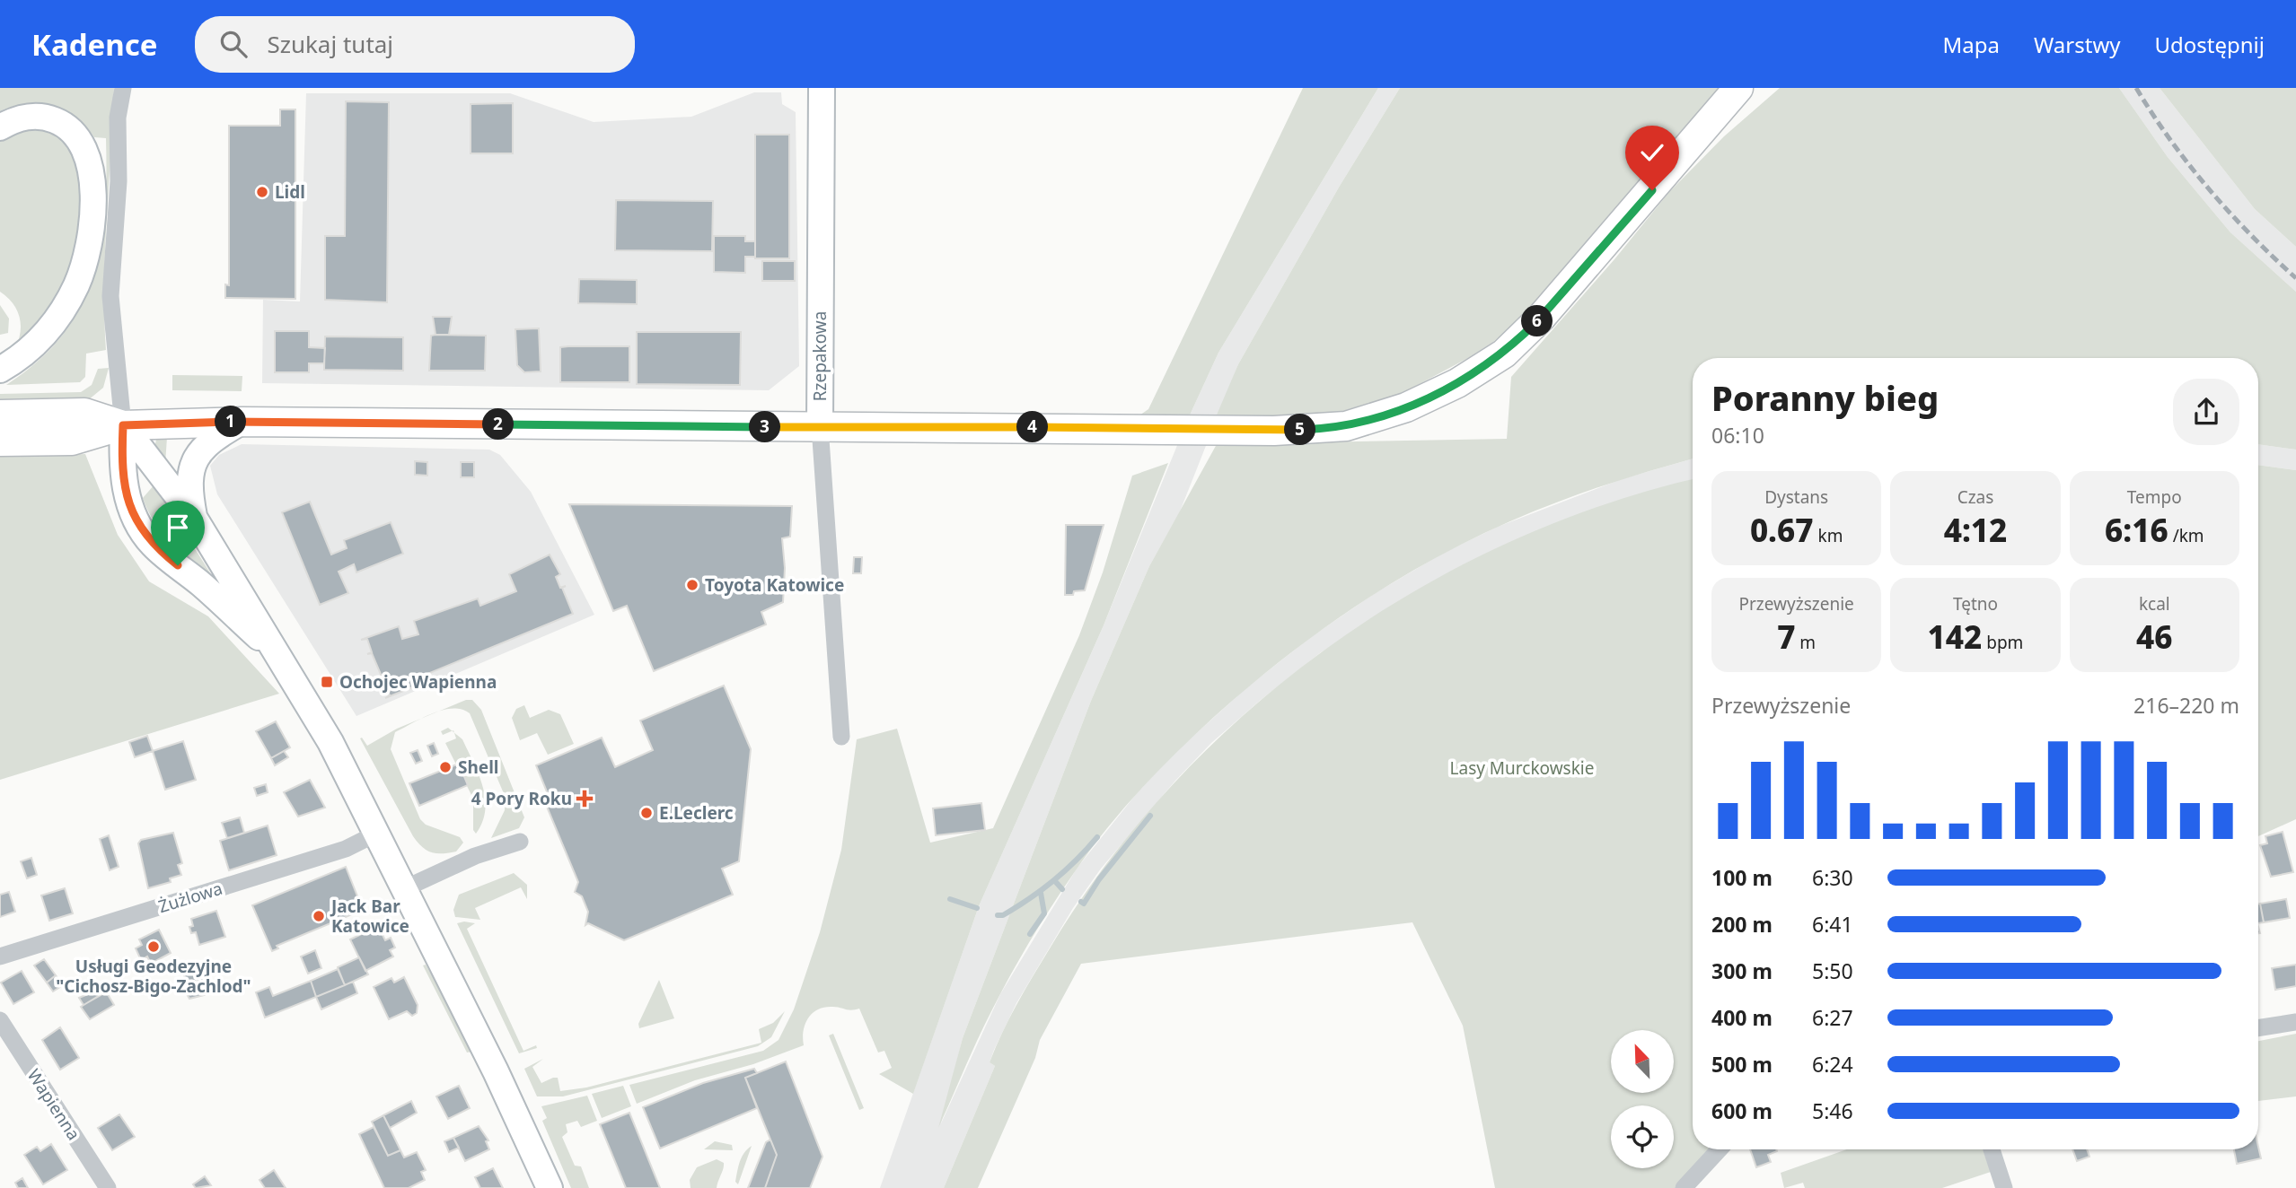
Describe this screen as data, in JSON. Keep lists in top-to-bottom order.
{
  "streets": {
    "street": ["Rzepakowa", "Żużlowa", "Wapienna"]
  },
  "parks": ["Lasy Murckowskie"],
  "places": {
    "other": [
      "Lidl",
      "Toyota Katowice",
      "Shell",
      "E.Leclerc",
      "Jack Bar Katowice",
      "Usługi Geodezyjne \"Cichosz-Bigo-Zachlod\""
    ],
    "transit": ["Ochojec Wapienna"],
    "health": ["4 Pory Roku"]
  },
  "north": "top left",
  "page": {
    "header": "Kadence",
    "search": "Szukaj tutaj",
    "nav": ["Mapa", "Warstwy", "Udostępnij"],
    "pins": [
      "6",
      "1",
      "2",
      "3",
      "4",
      "5"
    ],
    "heading": ["Poranny bieg", "06:10"],
    "stats": [
      ["Dystans", "0.67 km"],
      ["Czas", "4:12"],
      ["Tempo", "6:16 /km"],
      ["Przewyższenie", "7 m"],
      ["Tętno", "142 bpm"],
      ["kcal", "46"]
    ],
    "chart": ["Przewyższenie", "216–220 m"],
    "list": [
      {
        "name": "100 m",
        "note": "6:30"
      },
      {
        "name": "200 m",
        "note": "6:41"
      },
      {
        "name": "300 m",
        "note": "5:50"
      },
      {
        "name": "400 m",
        "note": "6:27"
      },
      {
        "name": "500 m",
        "note": "6:24"
      },
      {
        "name": "600 m",
        "note": "5:46"
      }
    ]
  }
}
